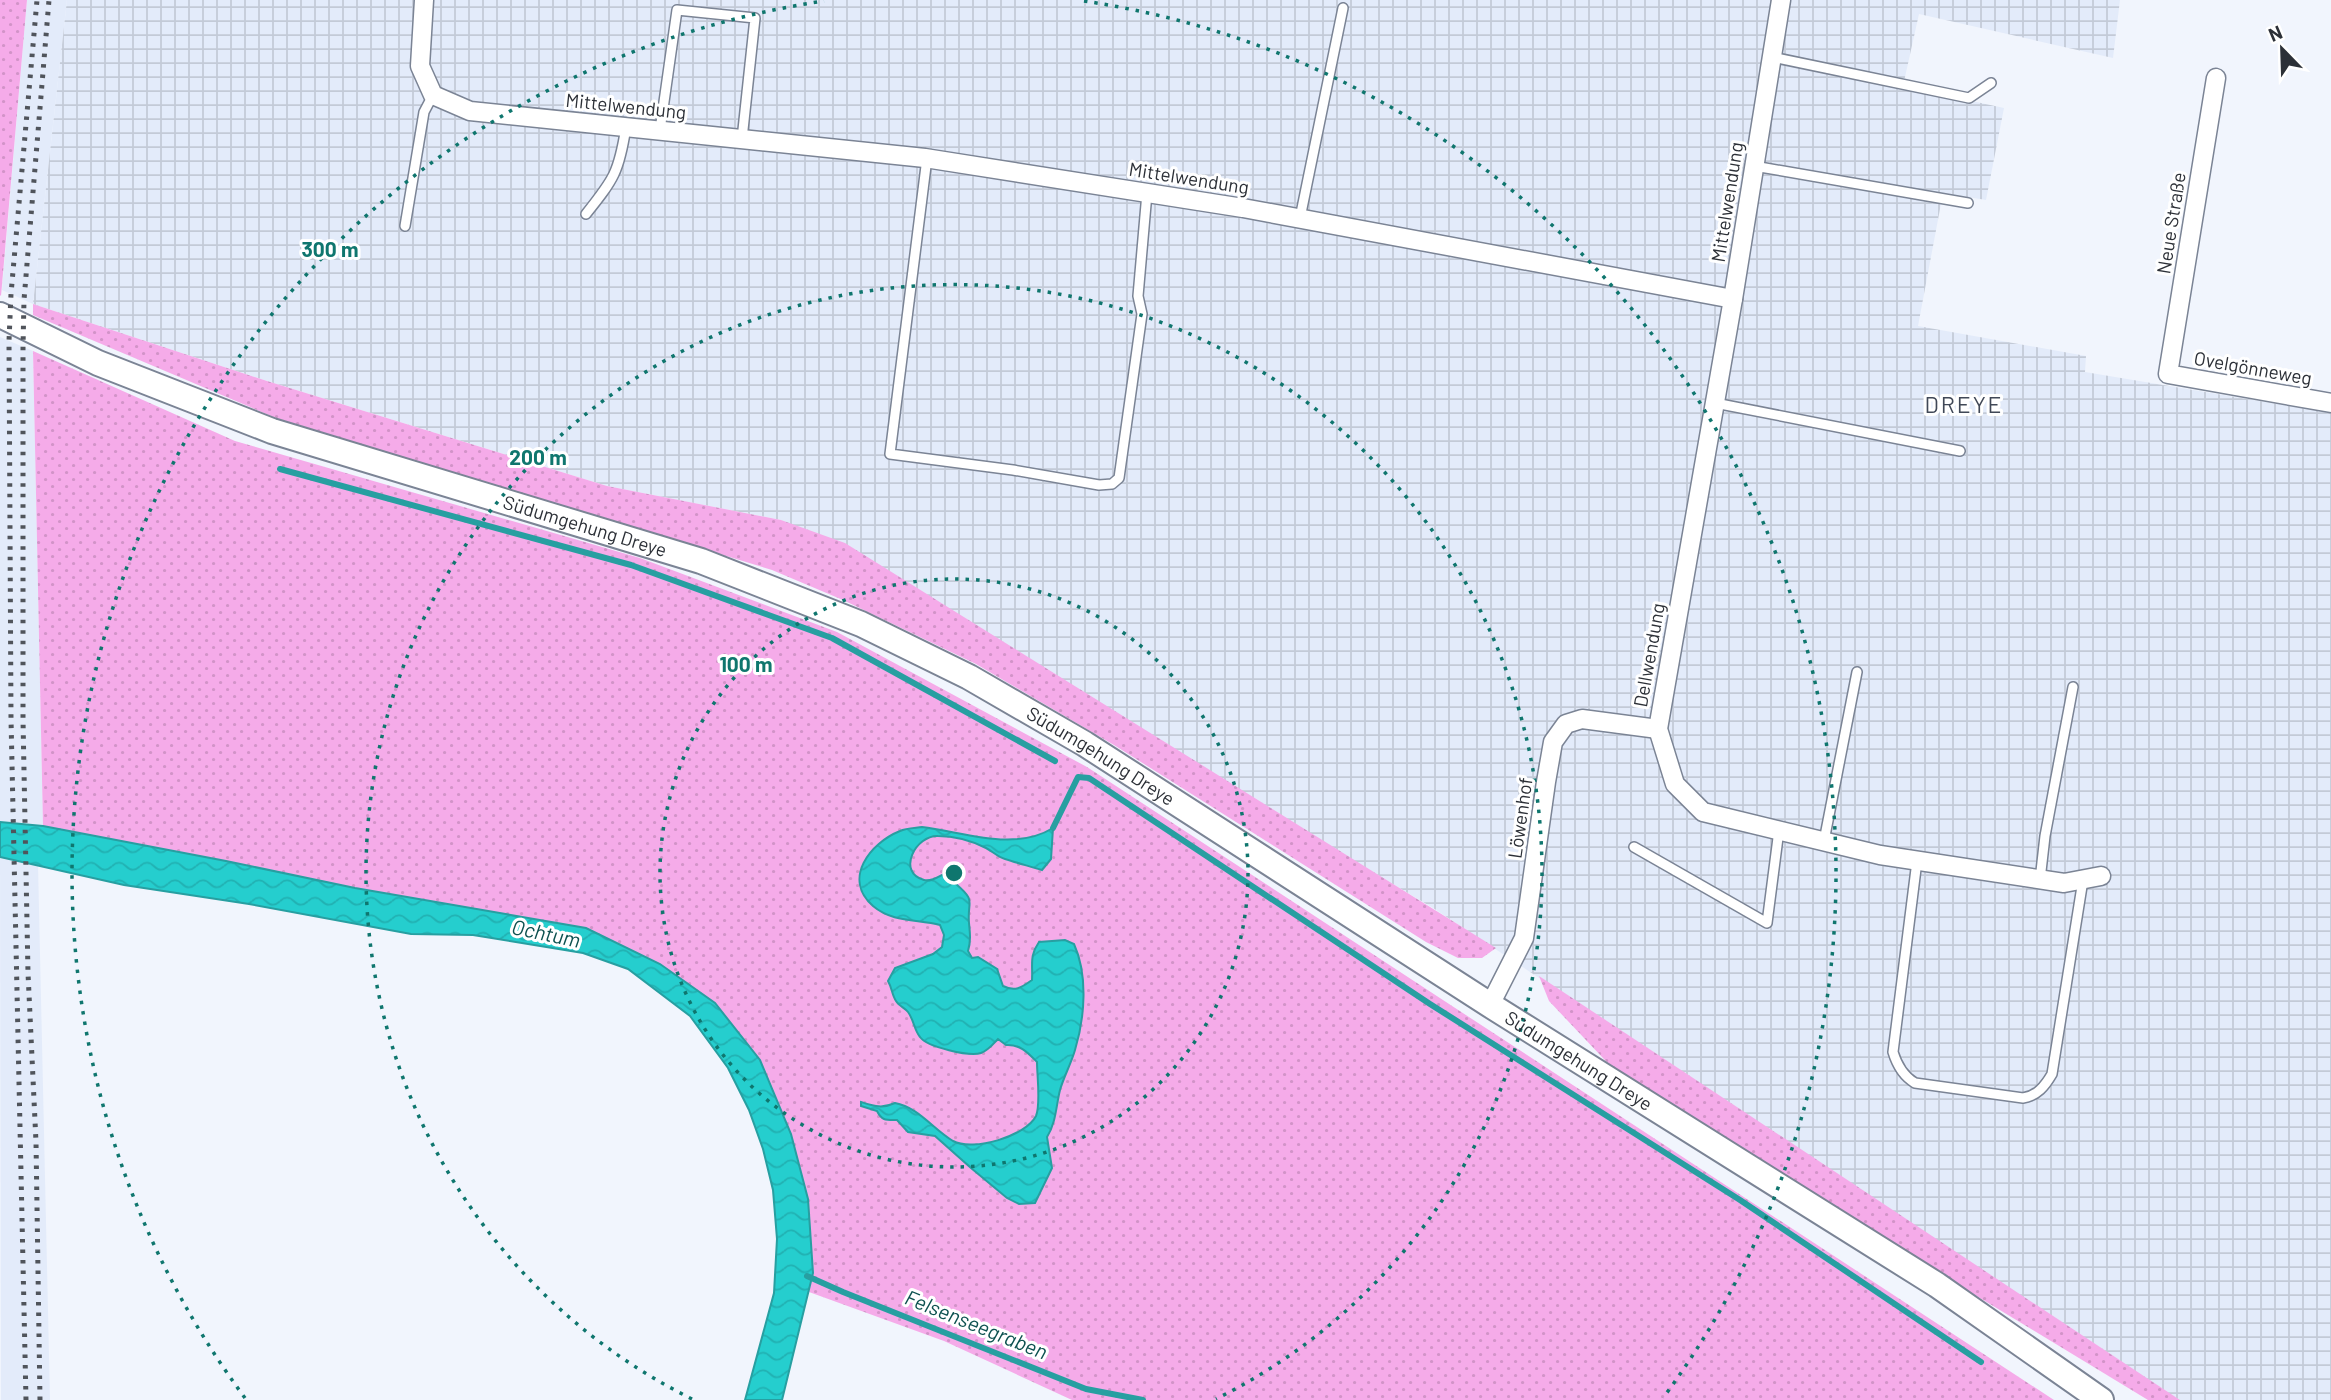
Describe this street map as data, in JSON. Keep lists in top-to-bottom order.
{
  "streets": {
    "main road": ["Südumgehung Dreye"],
    "street": [
      "Mittelwendung",
      "Neue Straße",
      "Ovelgönneweg",
      "Dellwendung",
      "Löwenhof"
    ]
  },
  "crossings": [
    ["Mittelwendung", "Dellwendung"],
    ["Neue Straße", "Ovelgönneweg"],
    ["Südumgehung Dreye", "Löwenhof"],
    ["Dellwendung", "Löwenhof"]
  ],
  "districts": ["DREYE"],
  "water": ["Ochtum", "Felsenseegraben"],
  "north": "top left",
  "rings": ["300 m", "200 m", "100 m"]
}
